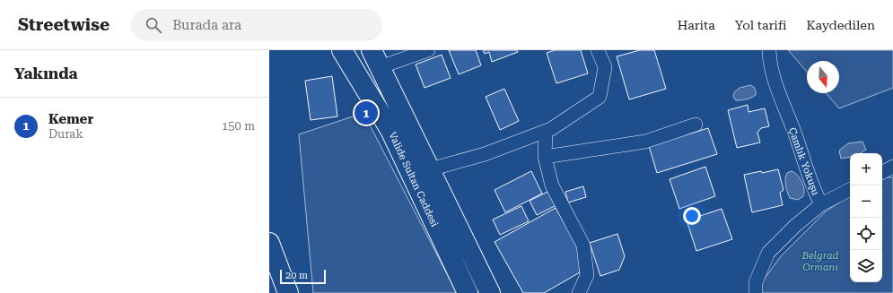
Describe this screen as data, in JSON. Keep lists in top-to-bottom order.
{
  "streets": {
    "main road": ["Valide Sultan Caddesi"],
    "street": ["Çamlık Yokuşu"]
  },
  "parks": ["Belgrad Ormanı"],
  "scale_bar": "20 m",
  "north": "bottom",
  "page": {
    "header": "Streetwise",
    "search": "Burada ara",
    "nav": ["Harita", "Yol tarifi", "Kaydedilen"],
    "heading": "Yakında",
    "list": [
      {
        "mark": "1",
        "name": "Kemer",
        "note": "Durak",
        "value": "150 m"
      }
    ],
    "pins": "1",
    "map_buttons": ["+", "−"],
    "scale": "20 m"
  }
}
